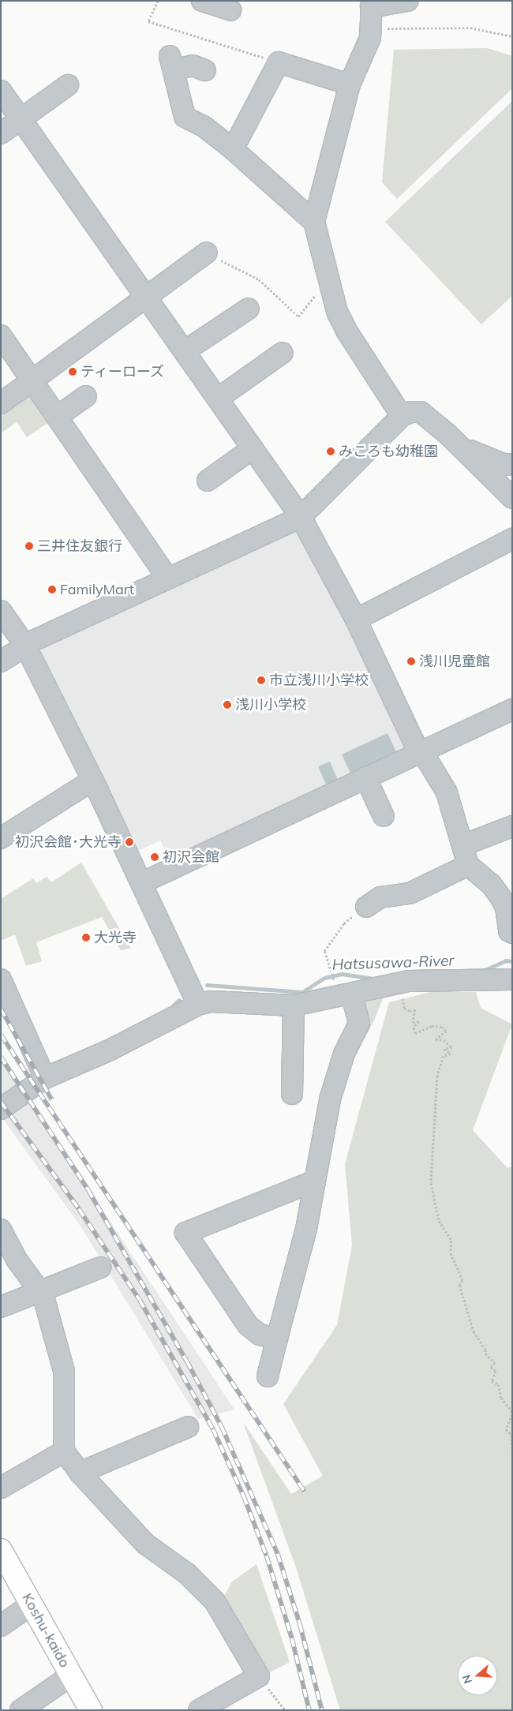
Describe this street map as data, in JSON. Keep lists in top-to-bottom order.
{
  "streets": {
    "highway": ["Koshu-kaido"]
  },
  "water": ["Hatsusawa-River"],
  "places": [
    "ティーローズ",
    "みころも幼稚園",
    "三井住友銀行",
    "FamilyMart",
    "浅川児童館",
    "市立浅川小学校",
    "浅川小学校",
    "初沢会館･大光寺",
    "初沢会館",
    "大光寺"
  ],
  "north": "left"
}
